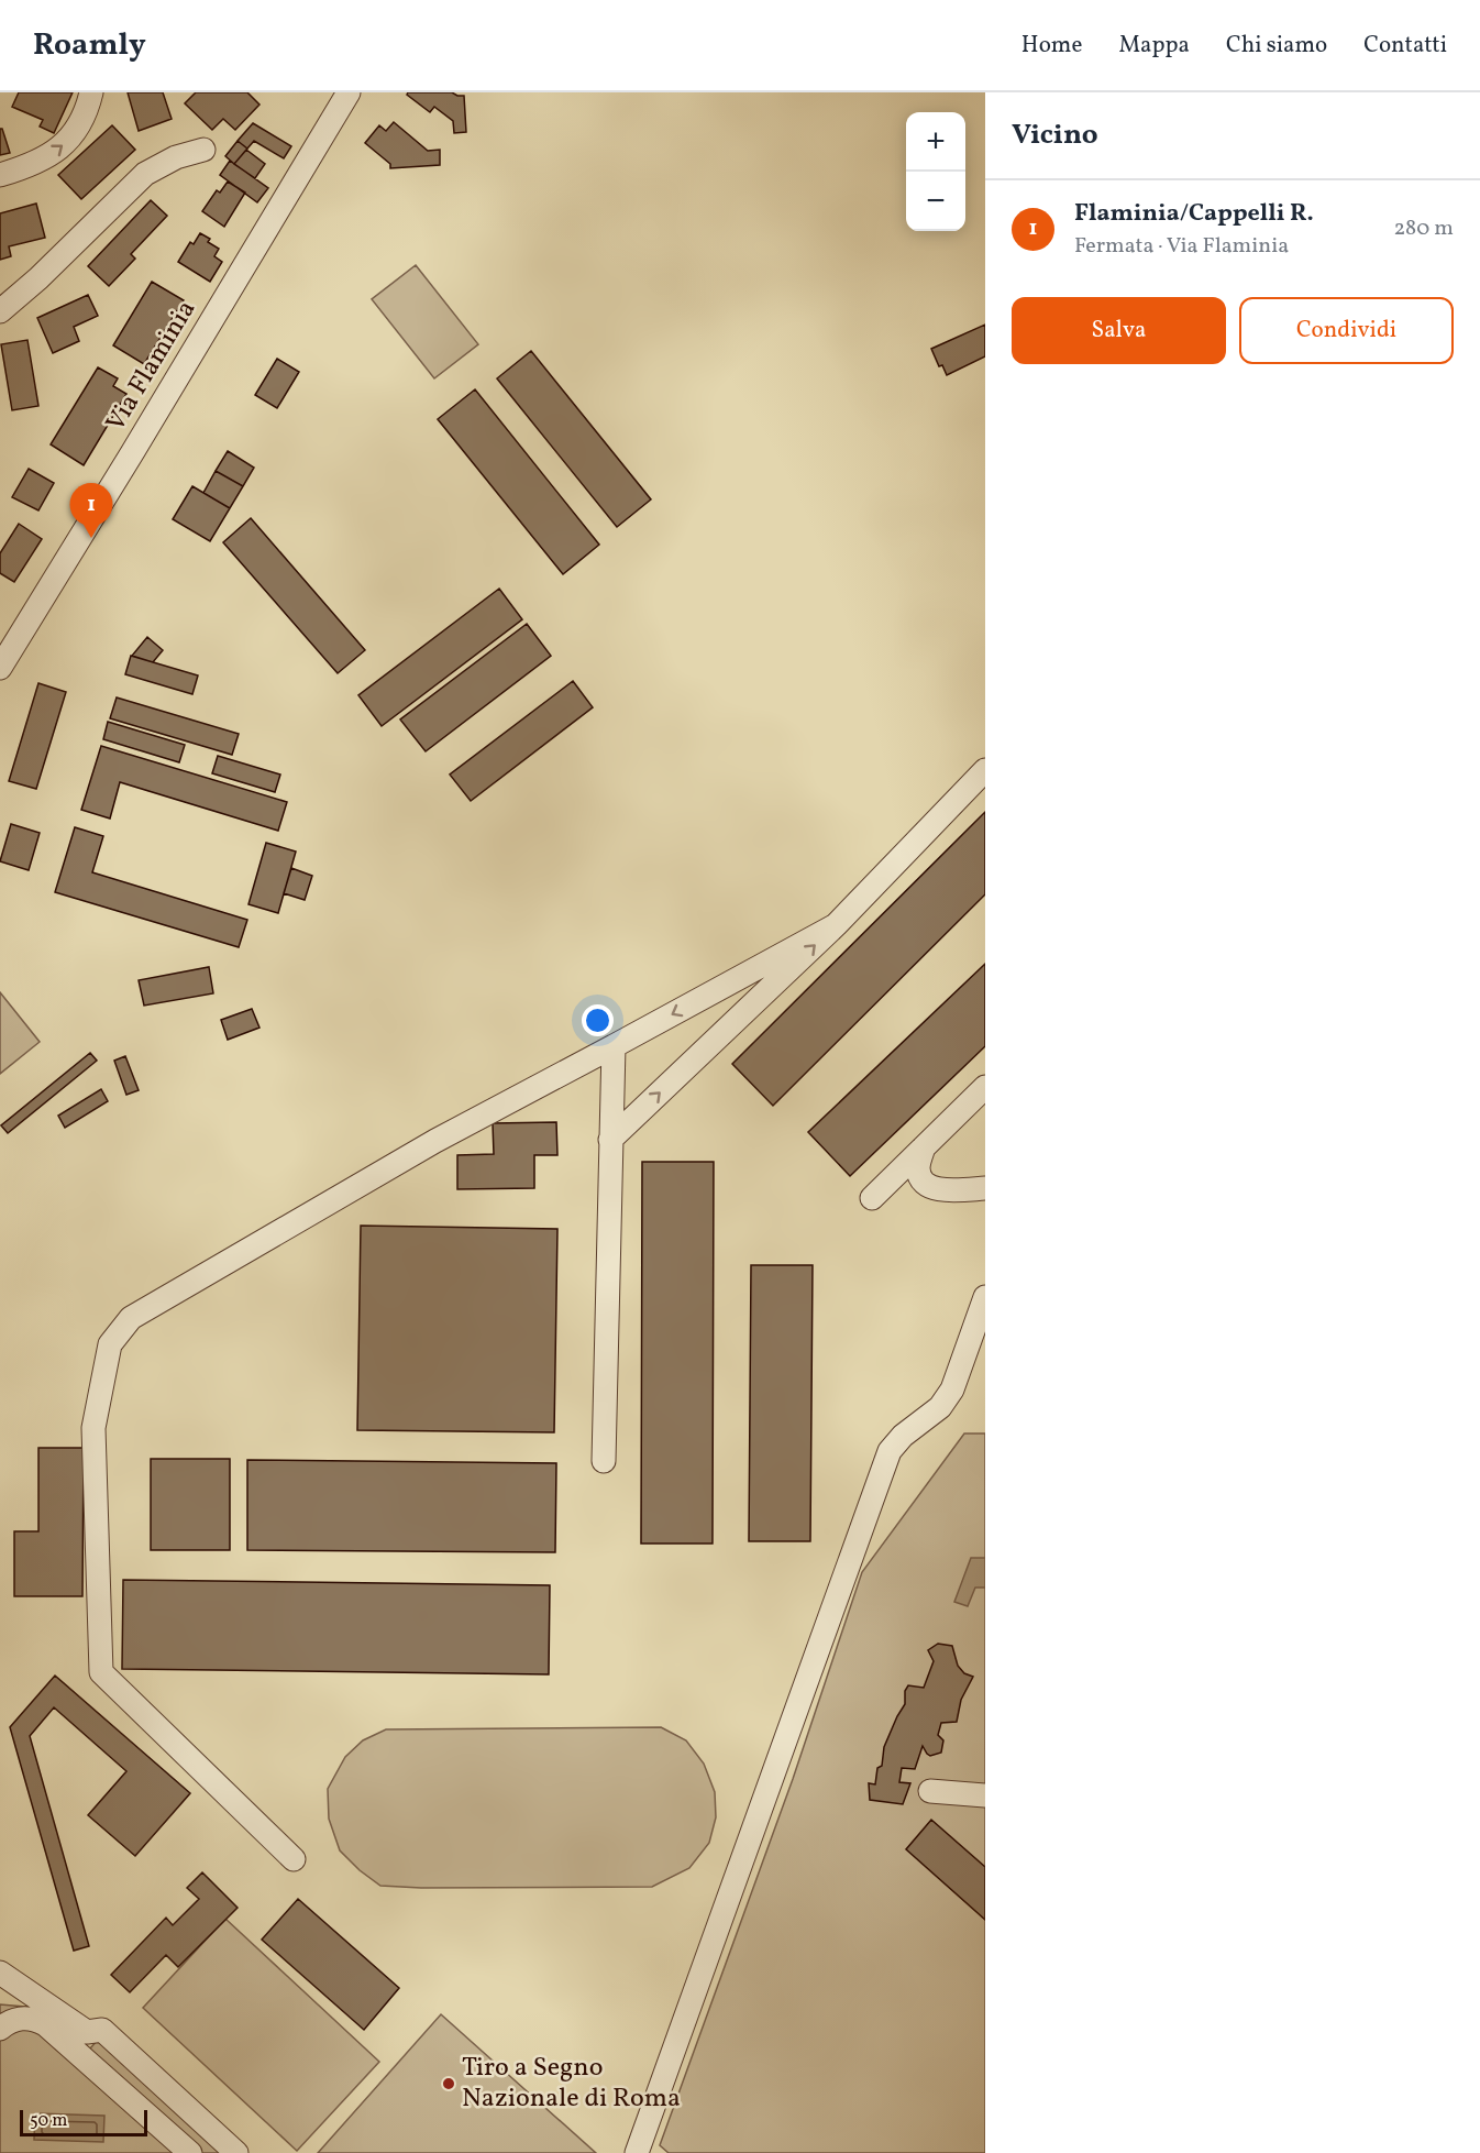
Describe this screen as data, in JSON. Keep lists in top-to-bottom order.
{
  "streets": {
    "street": ["Via Flaminia"]
  },
  "places": ["Tiro a Segno Nazionale di Roma"],
  "scale_bar": "50 m",
  "page": {
    "header": "Roamly",
    "nav": [
      "Home",
      "Mappa",
      "Chi siamo",
      "Contatti"
    ],
    "heading": "Vicino",
    "map_buttons": ["+", "−"],
    "list": [
      {
        "mark": "1",
        "name": "Flaminia/Cappelli R.",
        "note": "Fermata · Via Flaminia",
        "value": "280 m"
      }
    ],
    "buttons": ["Salva", "Condividi"],
    "pins": "1",
    "scale": "50 m"
  }
}
